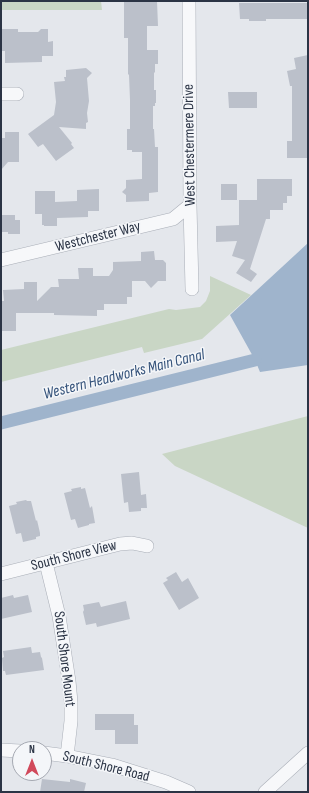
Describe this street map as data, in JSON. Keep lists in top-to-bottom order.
{
  "streets": {
    "street": [
      "West Chestermere Drive",
      "Westchester Way",
      "South Shore View",
      "South Shore Mount",
      "South Shore Road"
    ]
  },
  "crossings": [
    ["West Chestermere Drive", "Westchester Way"],
    ["South Shore View", "South Shore Mount"],
    ["South Shore Mount", "South Shore Road"]
  ],
  "water": ["Western Headworks Main Canal"],
  "north": "top"
}
